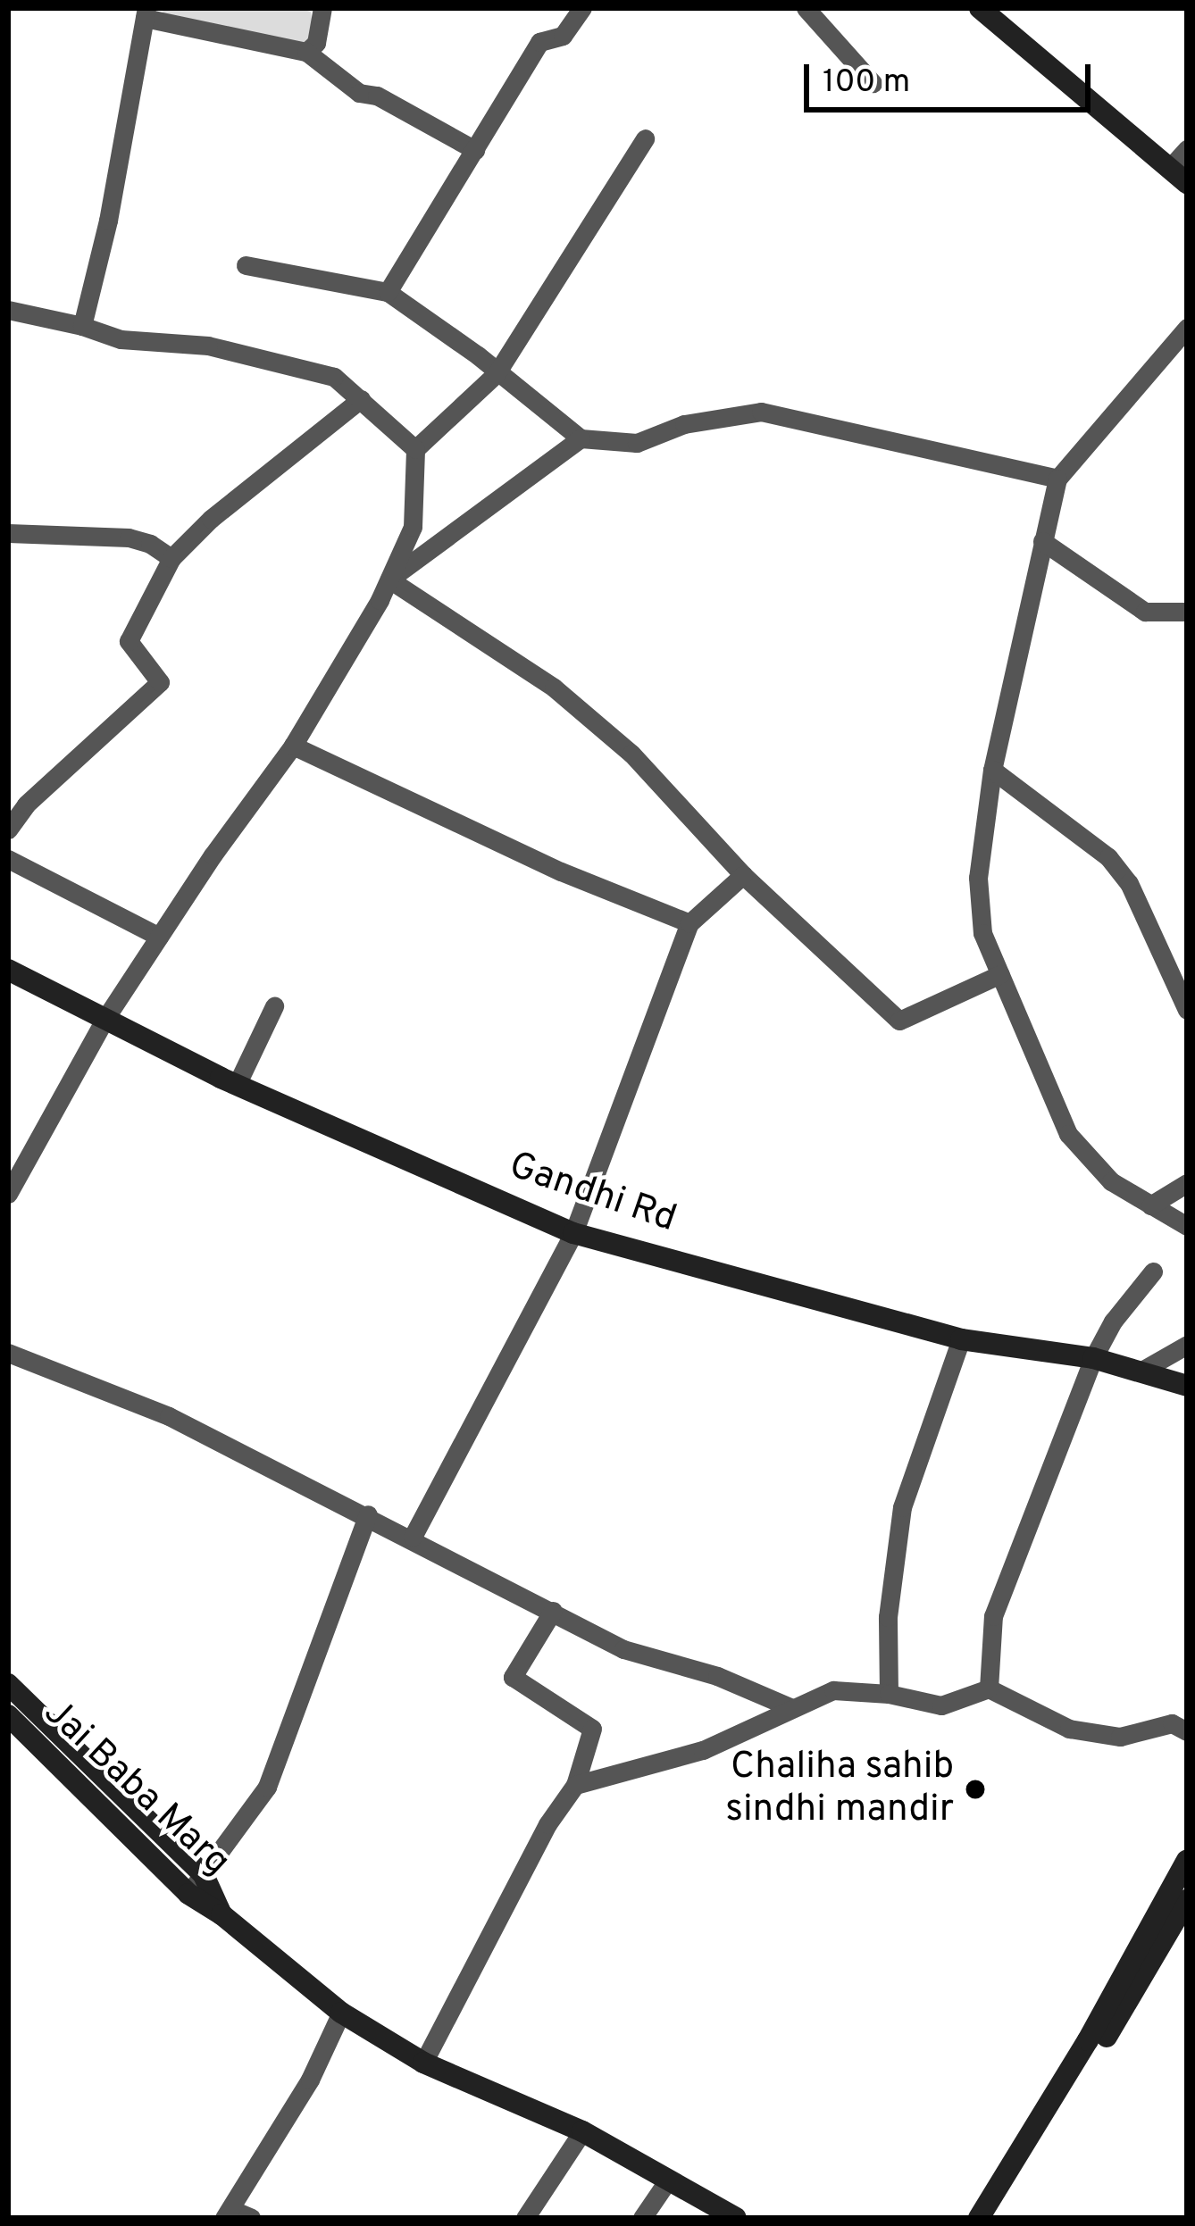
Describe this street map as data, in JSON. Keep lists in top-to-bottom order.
{
  "streets": {
    "street": ["Gandhi Rd", "Jai Baba Marg"]
  },
  "places": ["Chaliha sahib sindhi mandir"],
  "scale_bar": "100 m"
}
